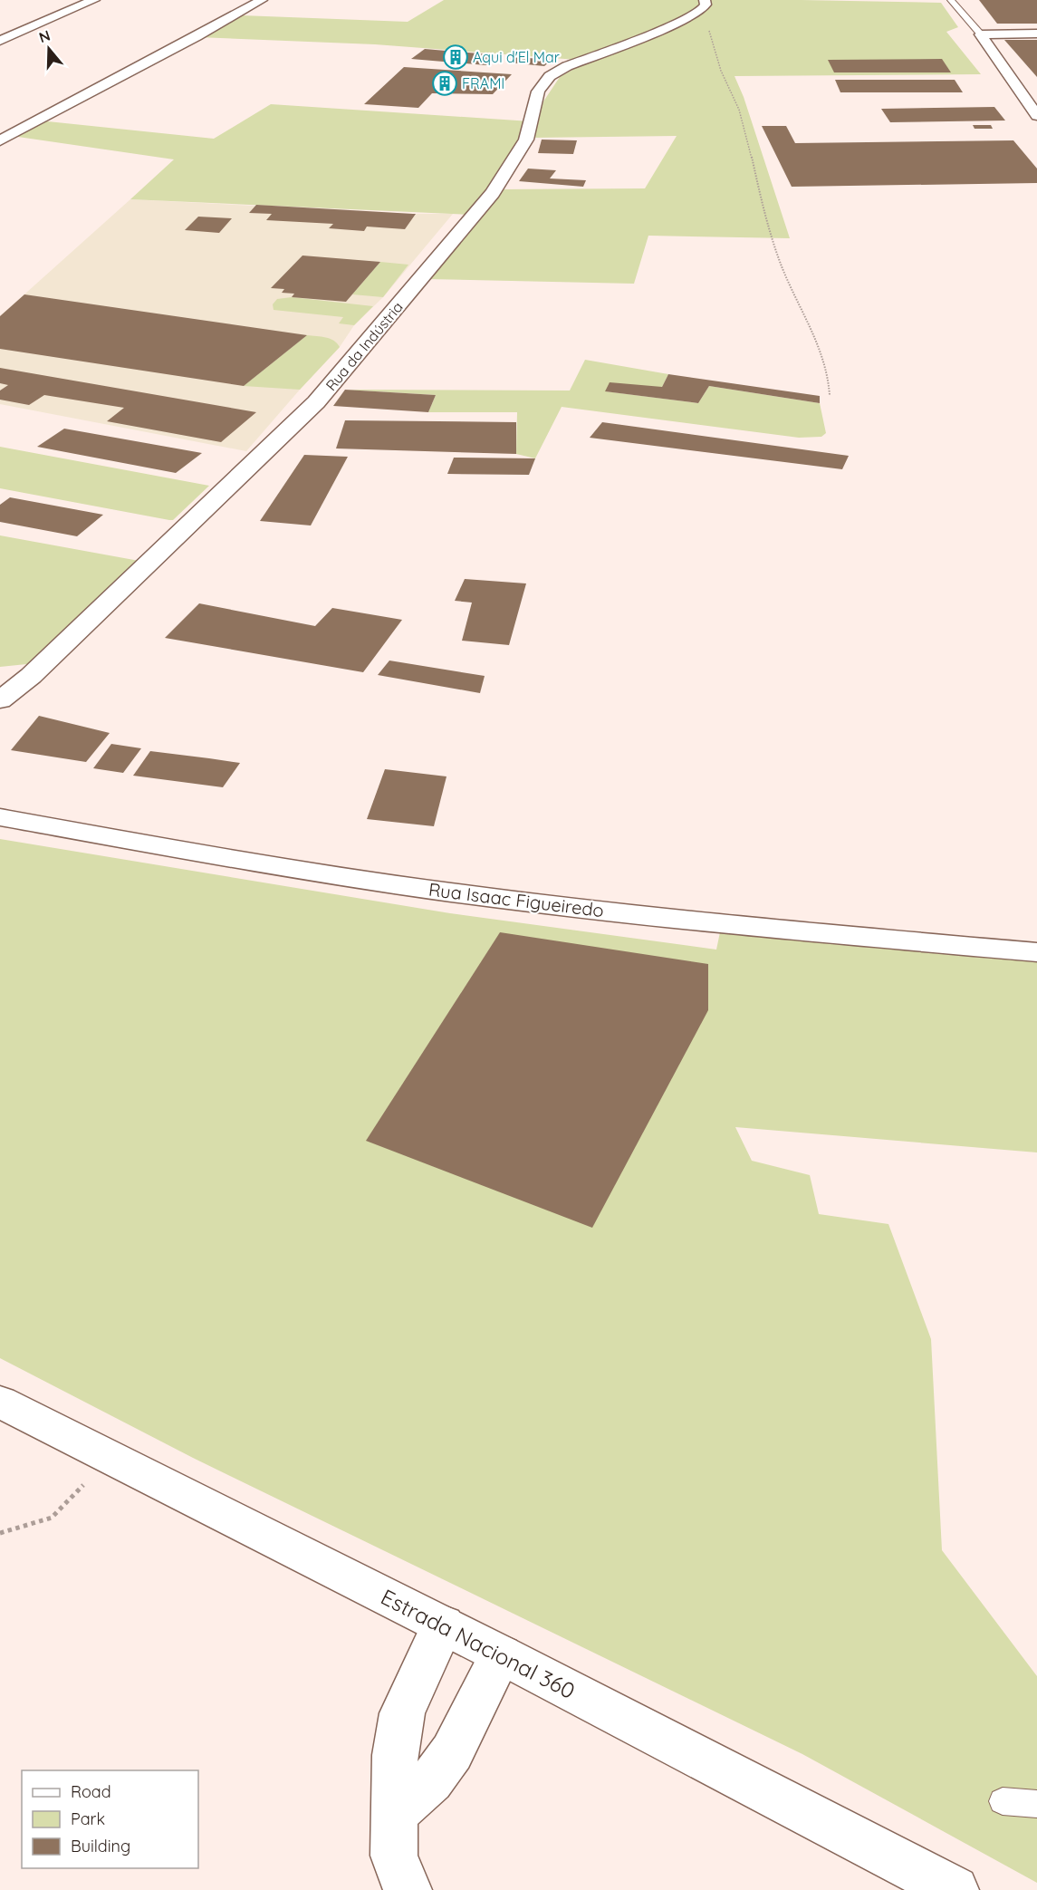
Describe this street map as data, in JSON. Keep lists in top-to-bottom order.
{
  "streets": {
    "street": ["Rua da Indústria", "Rua Isaac Figueiredo", "Estrada Nacional 360"]
  },
  "places": {
    "building": ["Aqui d'El Mar", "FRAMI"]
  },
  "legend": ["Road", "Park", "Building"],
  "north": "top"
}
